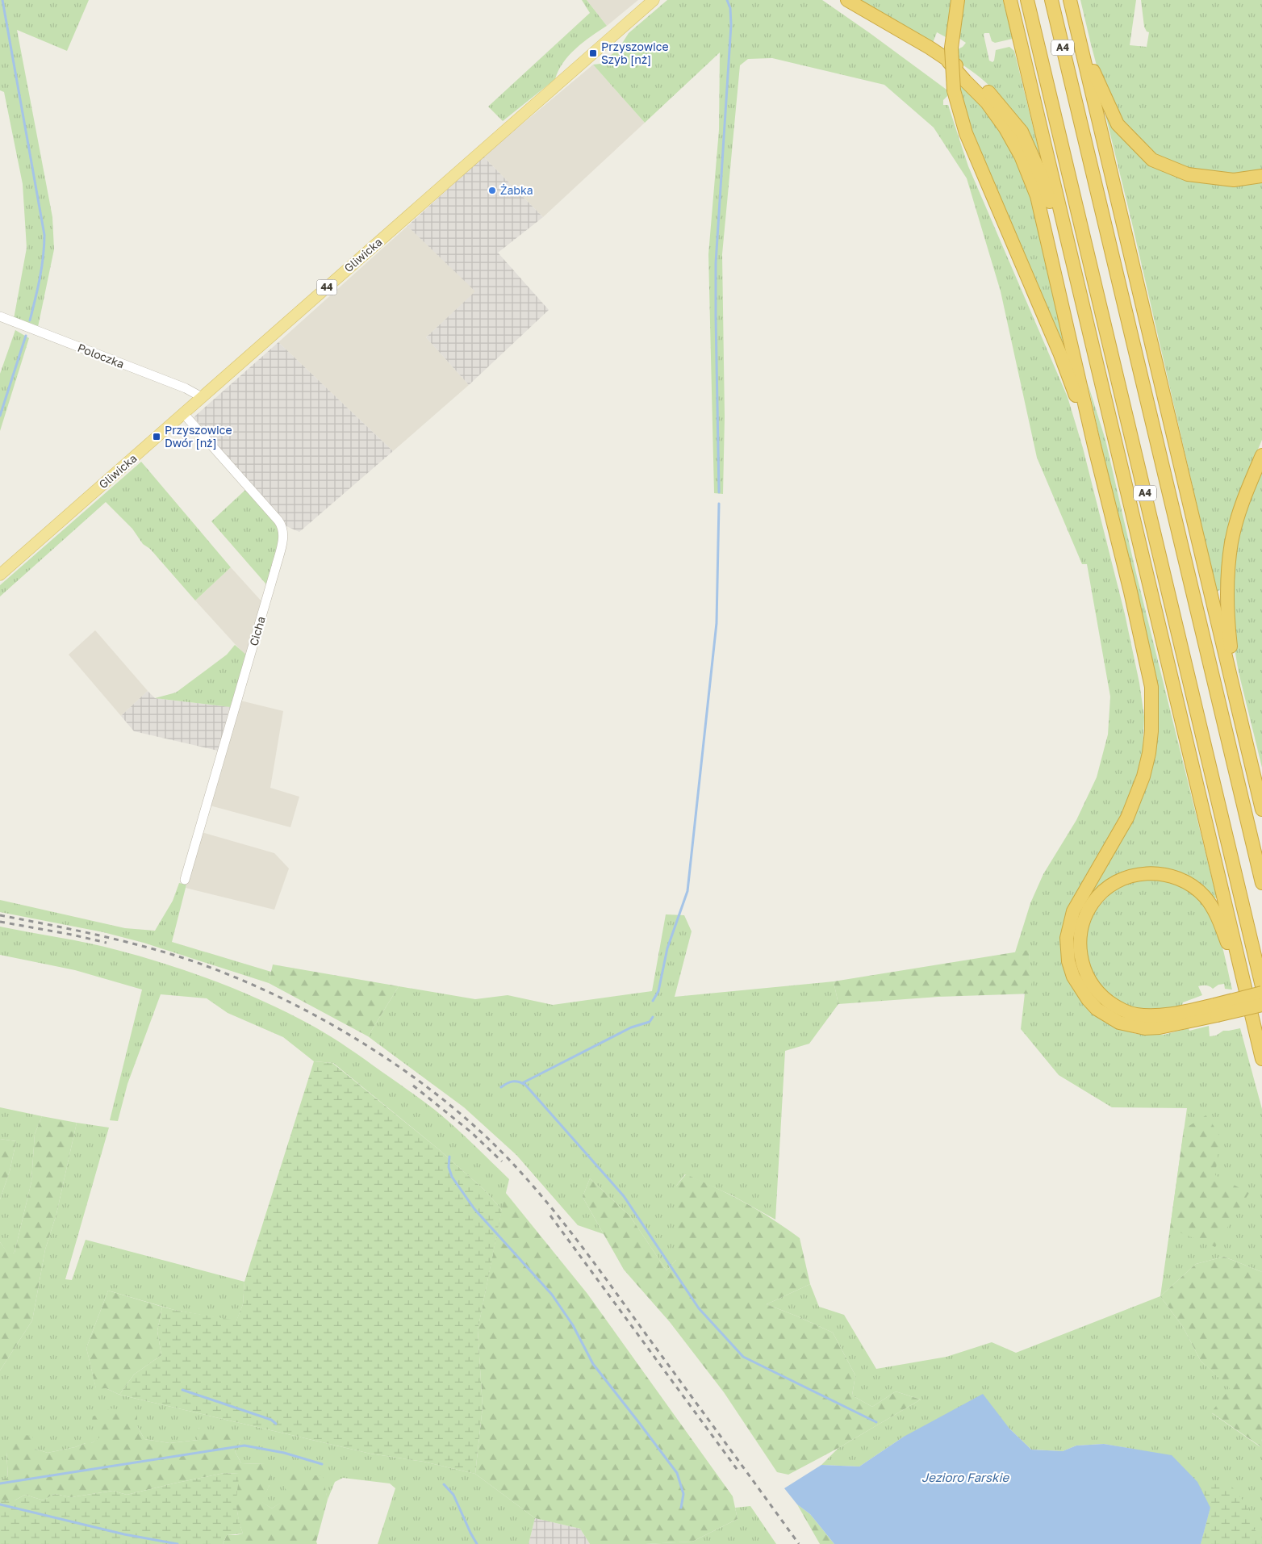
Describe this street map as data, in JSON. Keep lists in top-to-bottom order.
{
  "streets": {
    "highway": ["A4"],
    "main road": ["Gliwicka", "44"],
    "street": ["Poloczka", "Cicha"]
  },
  "crossings": [
    ["Gliwicka", "Poloczka"],
    ["Gliwicka", "Cicha"]
  ],
  "water": ["Jezioro Farskie"],
  "places": {
    "transit": ["Przyszowice Szyb [nż]", "Przyszowice Dwór [nż]"],
    "other": ["Żabka"]
  }
}
